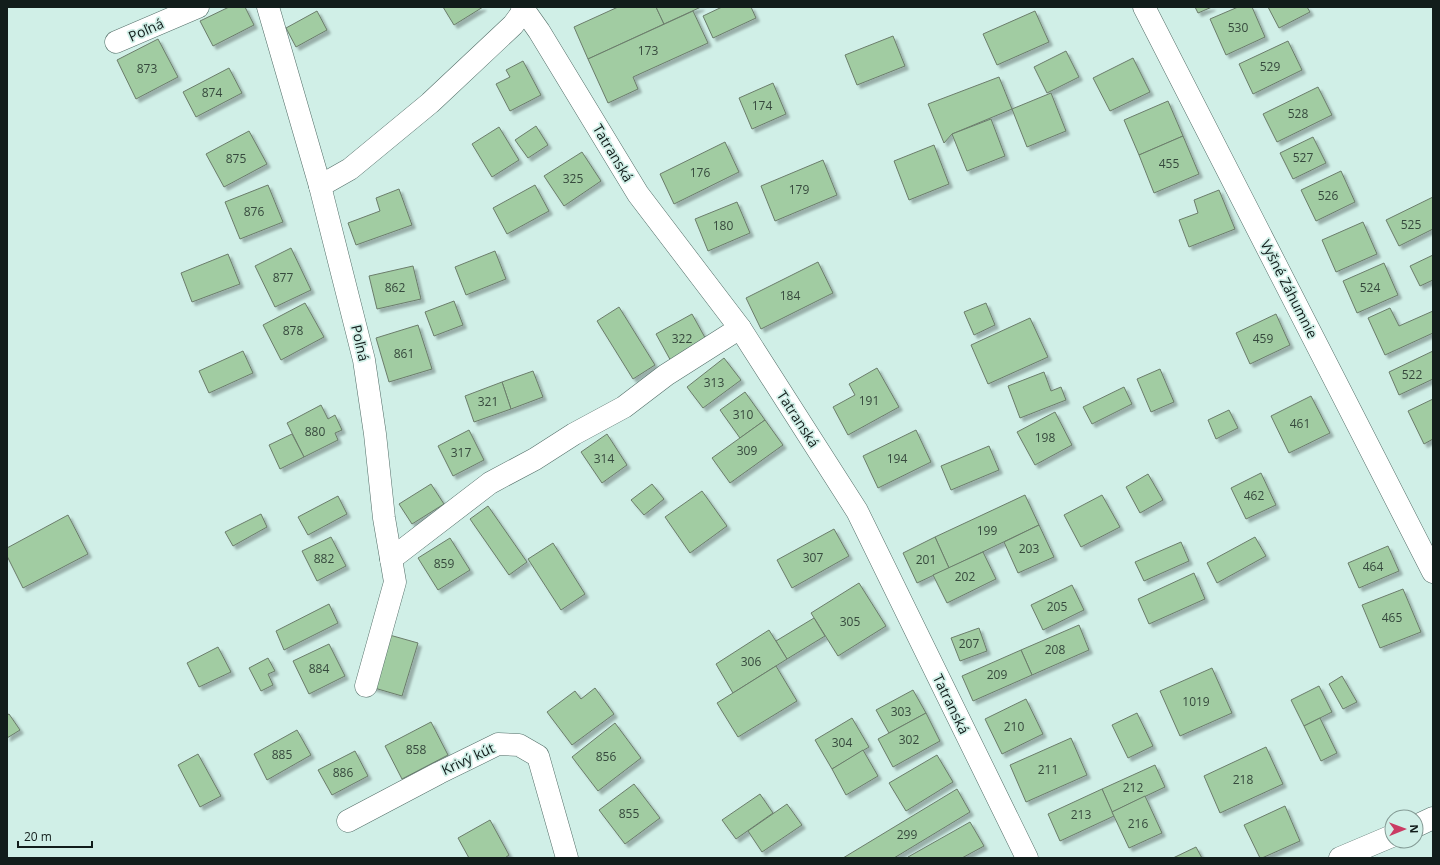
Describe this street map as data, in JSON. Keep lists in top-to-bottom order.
{
  "streets": {
    "street": [
      "Poľná",
      "Tatranská",
      "Vyšné Záhumnie",
      "Krivý kút"
    ]
  },
  "house_numbers": [
    "530",
    "173",
    "529",
    "873",
    "874",
    "174",
    "528",
    "527",
    "875",
    "455",
    "176",
    "325",
    "179",
    "526",
    "876",
    "525",
    "180",
    "877",
    "862",
    "524",
    "184",
    "878",
    "322",
    "459",
    "861",
    "522",
    "313",
    "191",
    "321",
    "310",
    "461",
    "880",
    "198",
    "309",
    "317",
    "314",
    "194",
    "462",
    "199",
    "203",
    "307",
    "882",
    "201",
    "859",
    "464",
    "202",
    "205",
    "465",
    "305",
    "207",
    "208",
    "306",
    "884",
    "209",
    "1019",
    "303",
    "210",
    "302",
    "304",
    "858",
    "885",
    "856",
    "211",
    "886",
    "218",
    "212",
    "855",
    "213",
    "216",
    "299"
  ],
  "scale_bar": "20 m",
  "north": "right"
}
